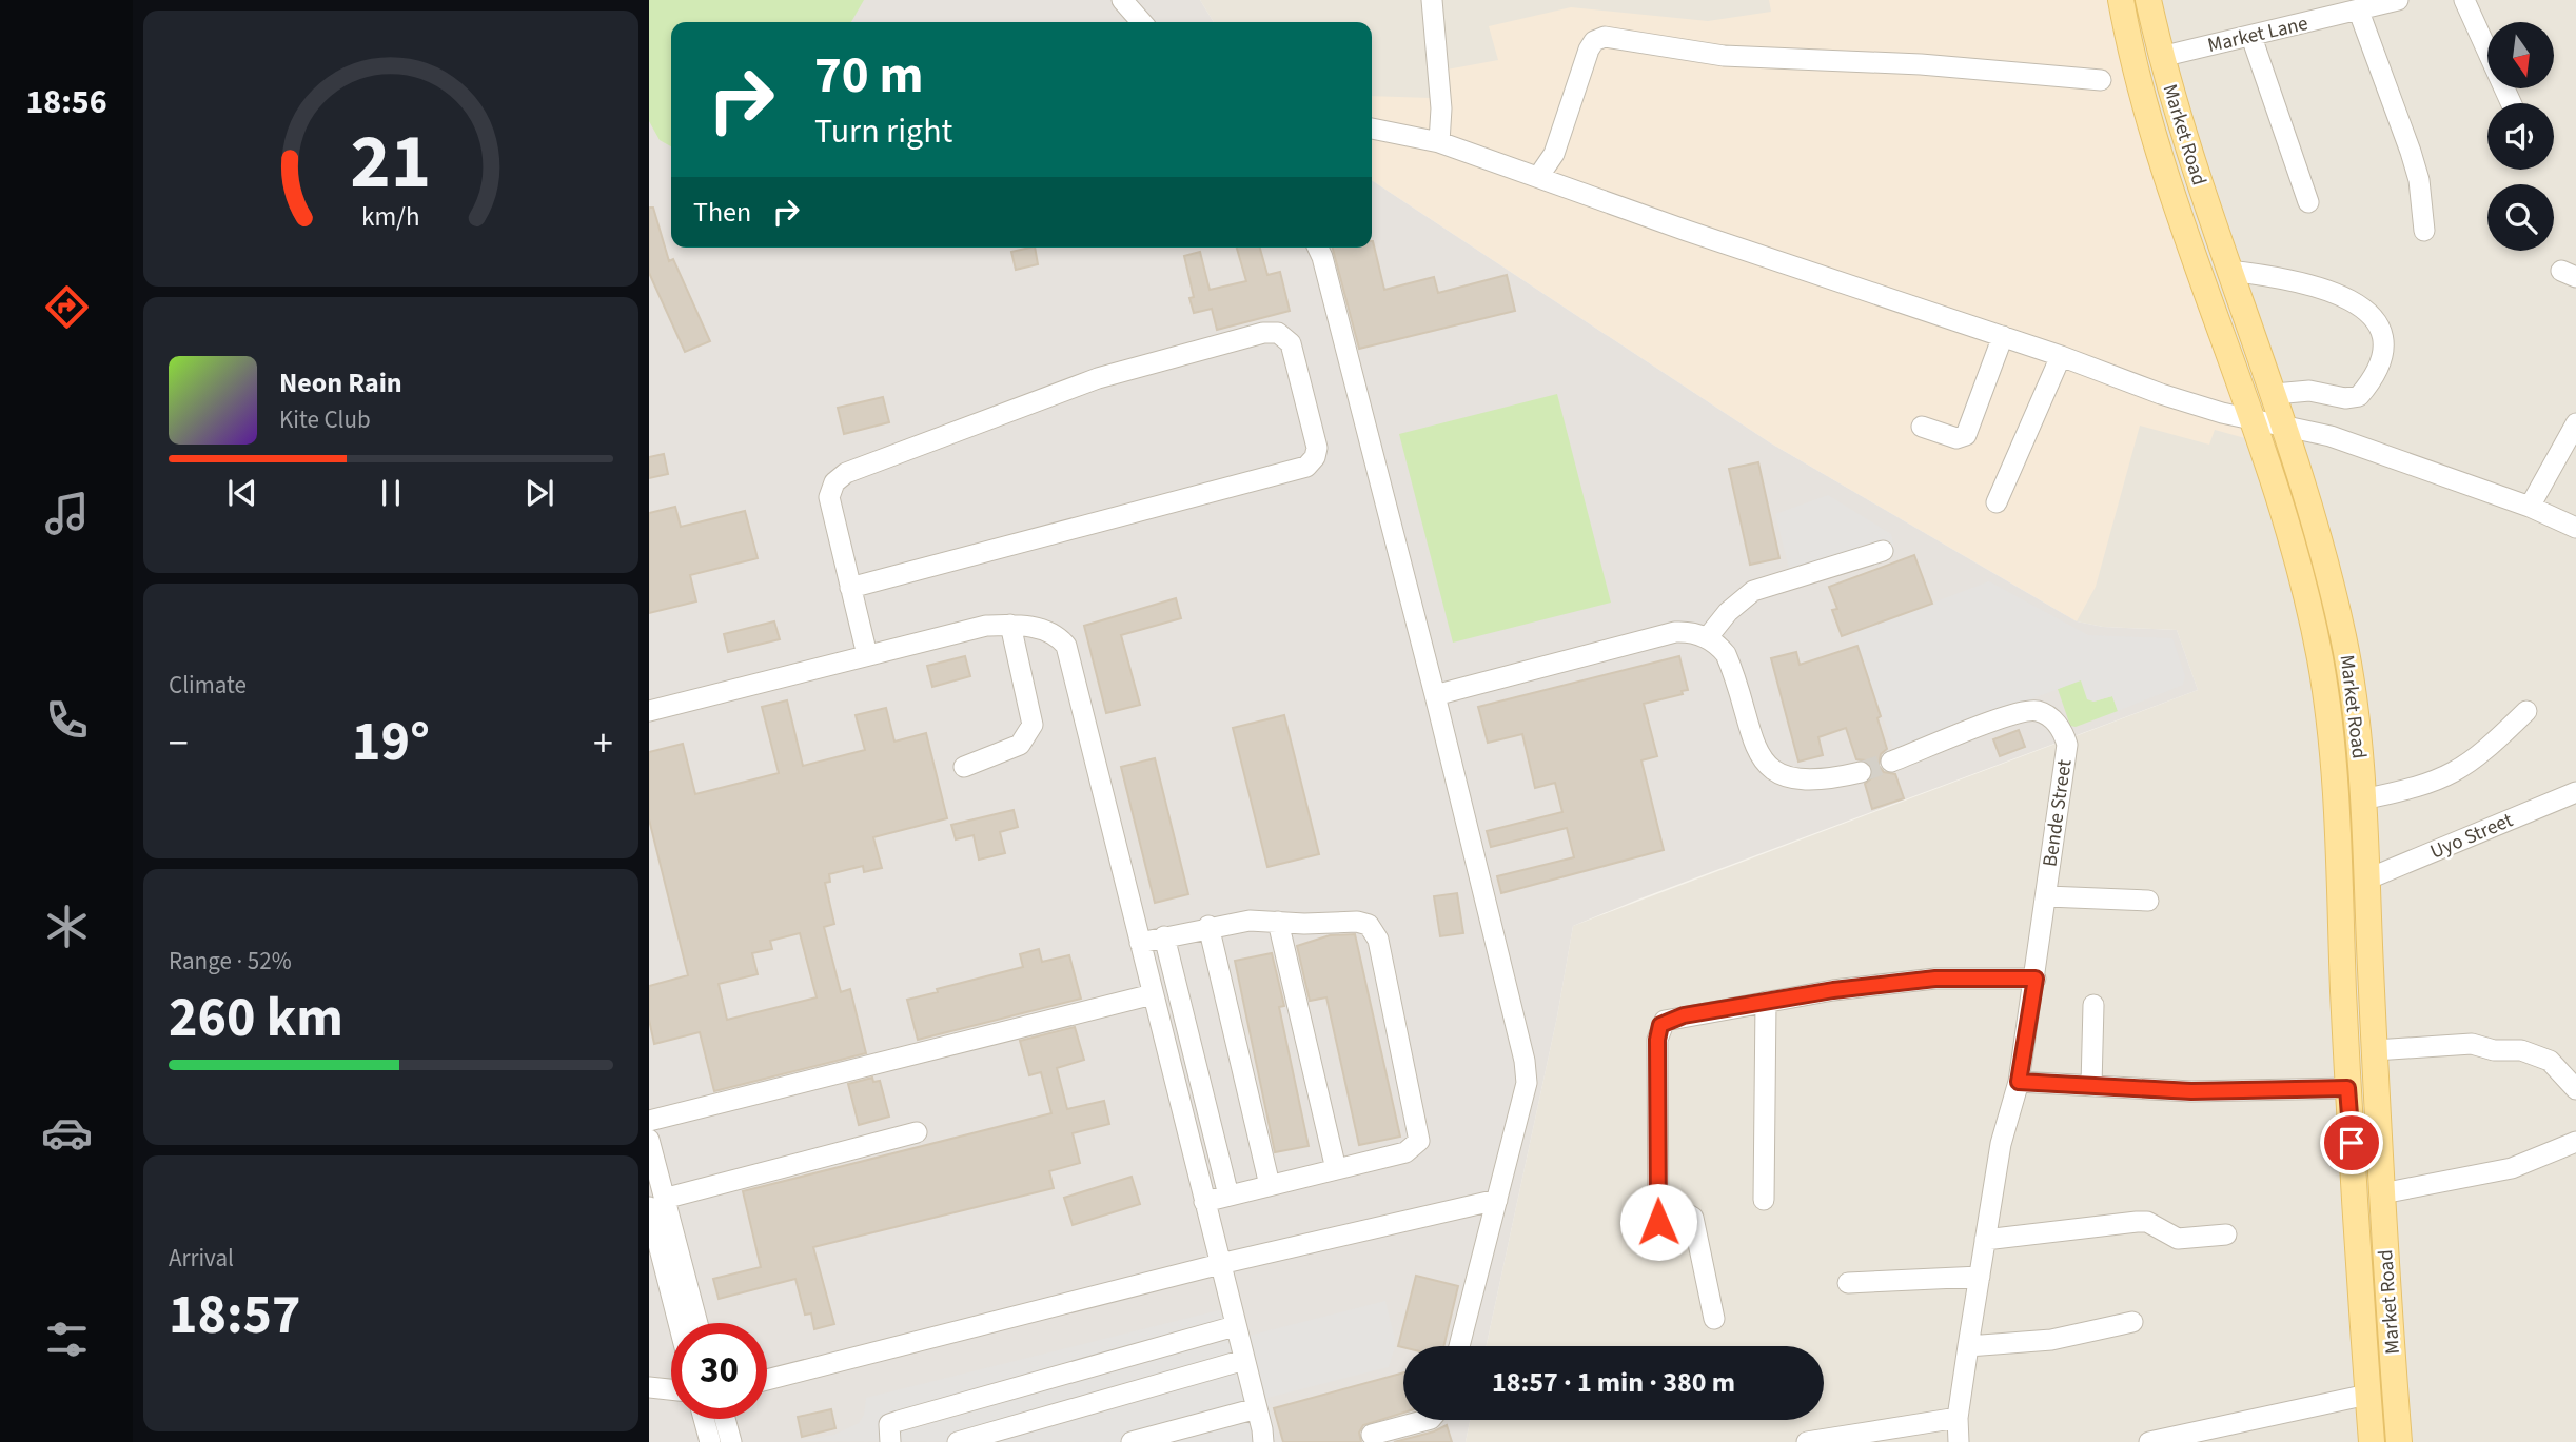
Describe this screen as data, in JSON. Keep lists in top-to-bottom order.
{
  "streets": {
    "main road": ["Market Road"],
    "street": ["Market Lane", "Bende Street", "Uyo Street"]
  },
  "crossings": [
    ["Market Lane", "Market Road"],
    ["Market Road", "Uyo Street"]
  ],
  "north": "bottom",
  "page": {
    "tabs": "18:56",
    "turn": ["70 m", "Turn right"],
    "then": "Then",
    "song": ["Neon Rain", "Kite Club"],
    "tile": [
      "Climate",
      ["Range · 52%", "260 km"],
      ["Arrival", "18:57"]
    ],
    "heat": ["−", "19°", "+"],
    "limit": "30",
    "trip": "18:57 · 1 min · 380 m",
    "gauge": ["21", "km/h"]
  }
}
